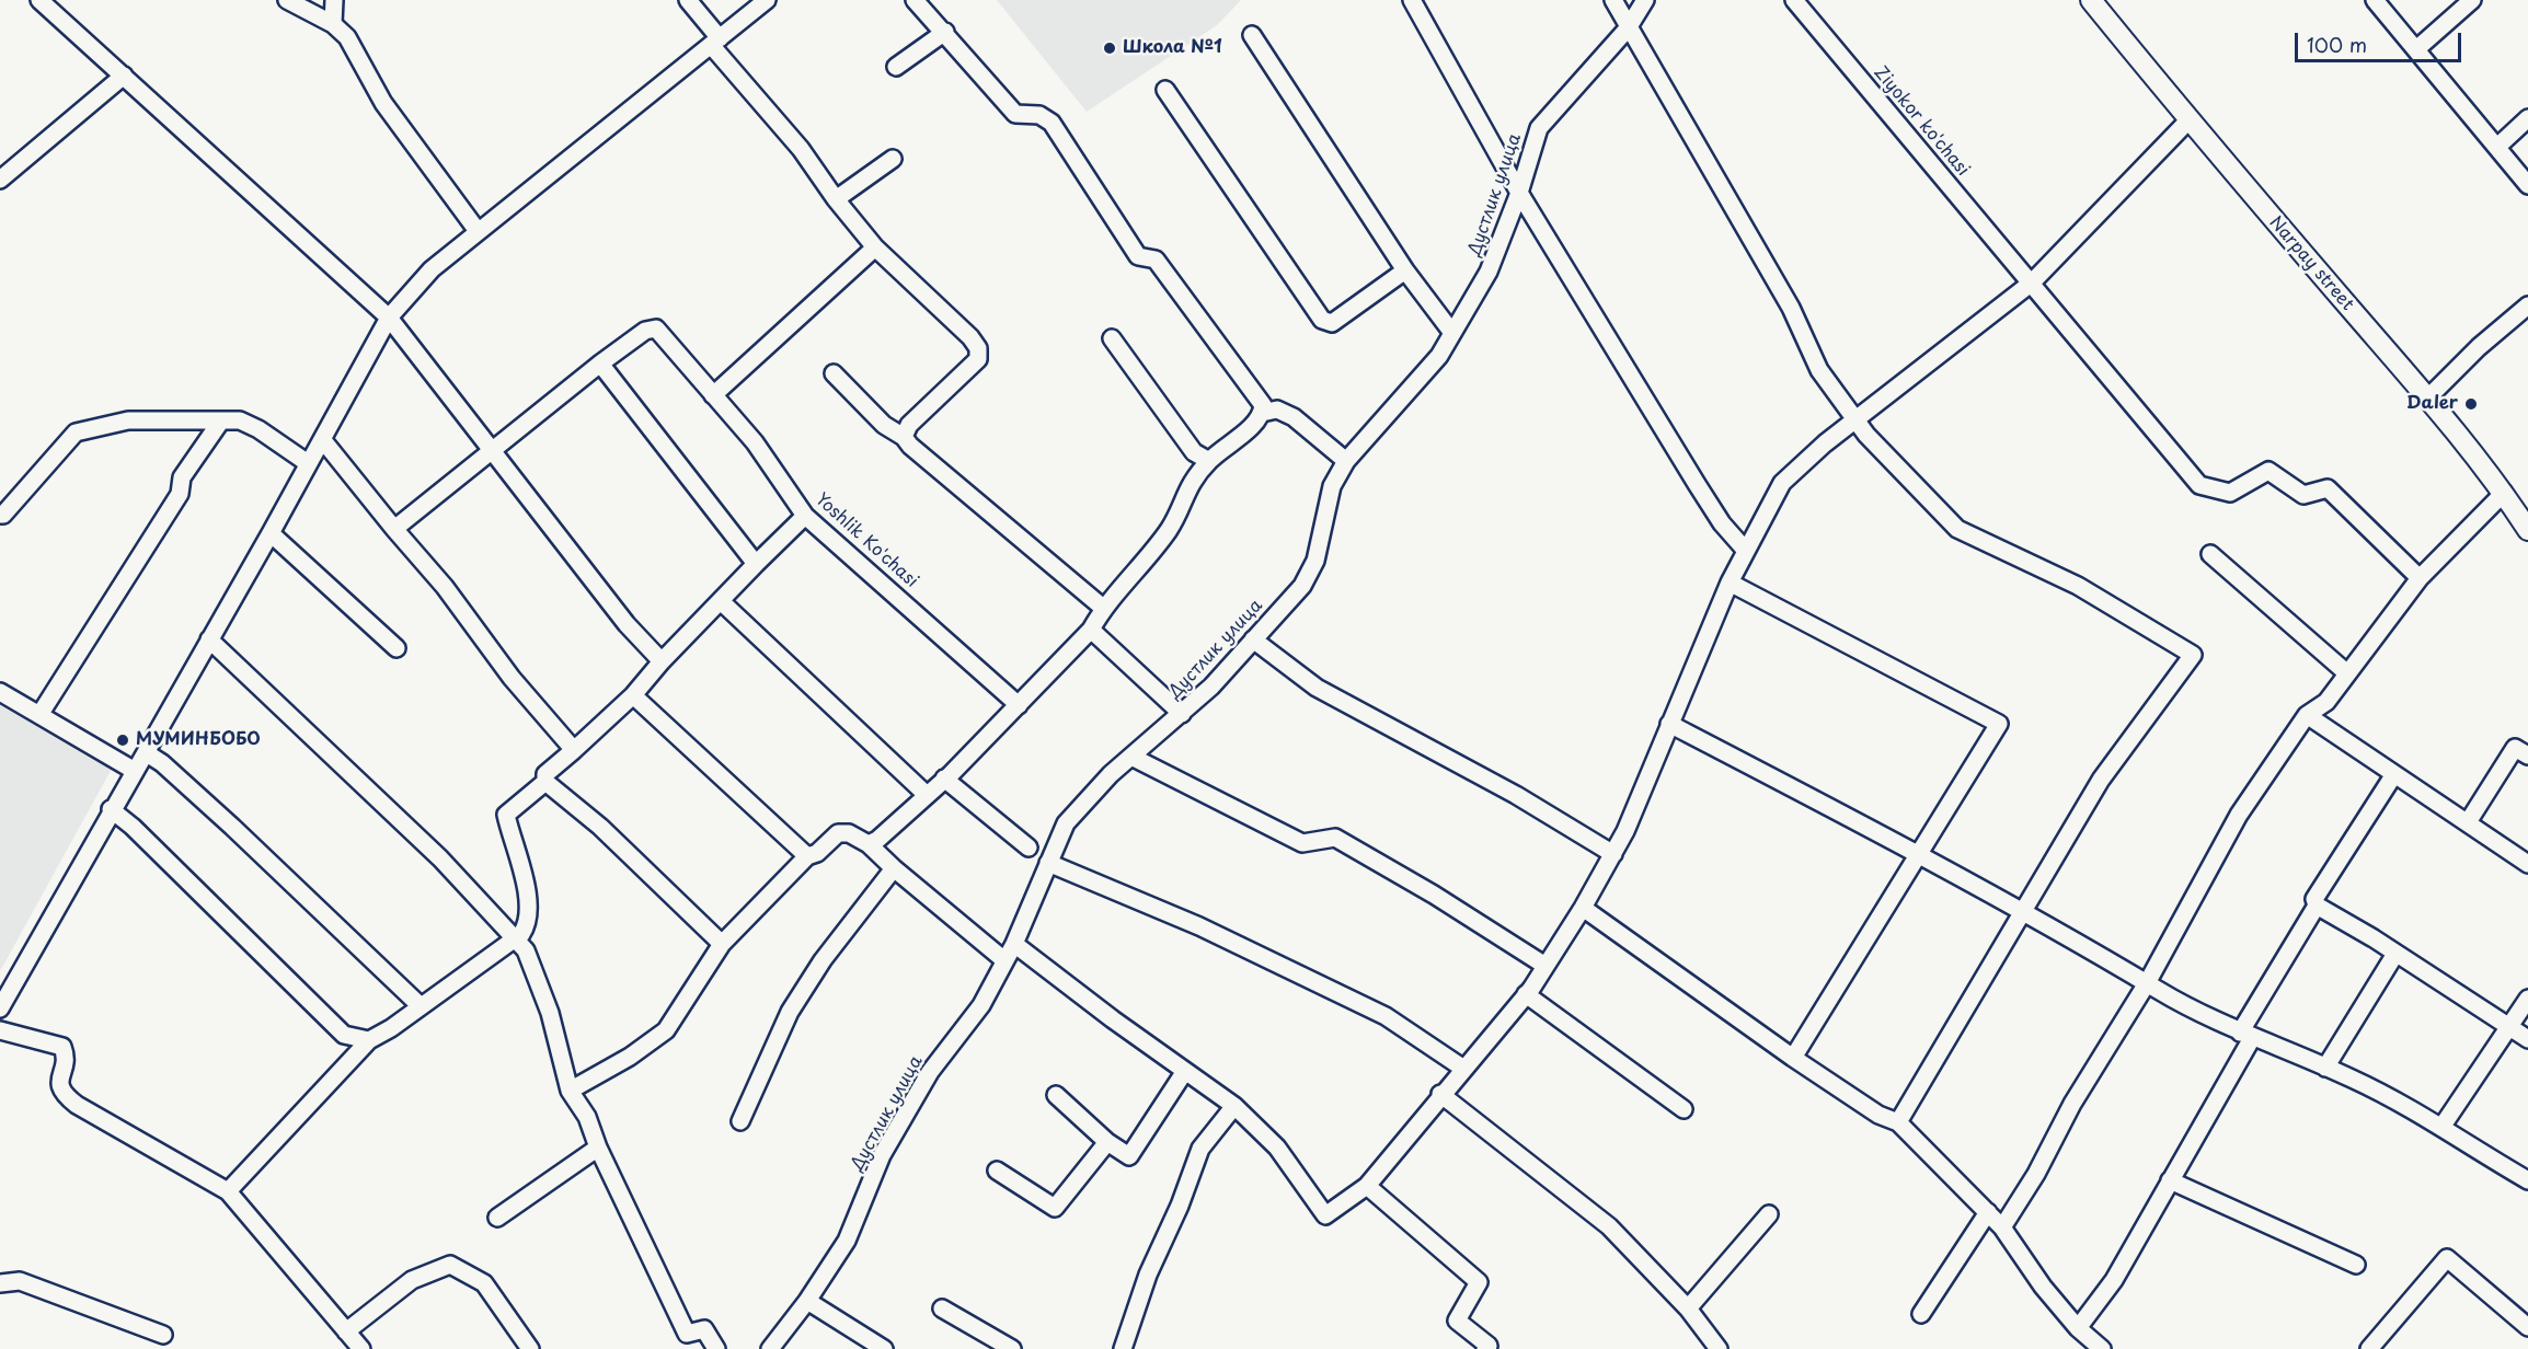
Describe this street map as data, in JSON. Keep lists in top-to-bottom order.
{
  "streets": {
    "main road": ["Narpay street"],
    "street": ["Ziyokor ko'chasi", "Дустлик улица", "Yoshlik Ko'chasi"]
  },
  "places": ["Школа №1", "Daler", "МУМИНБОБО"],
  "scale_bar": "100 m"
}
